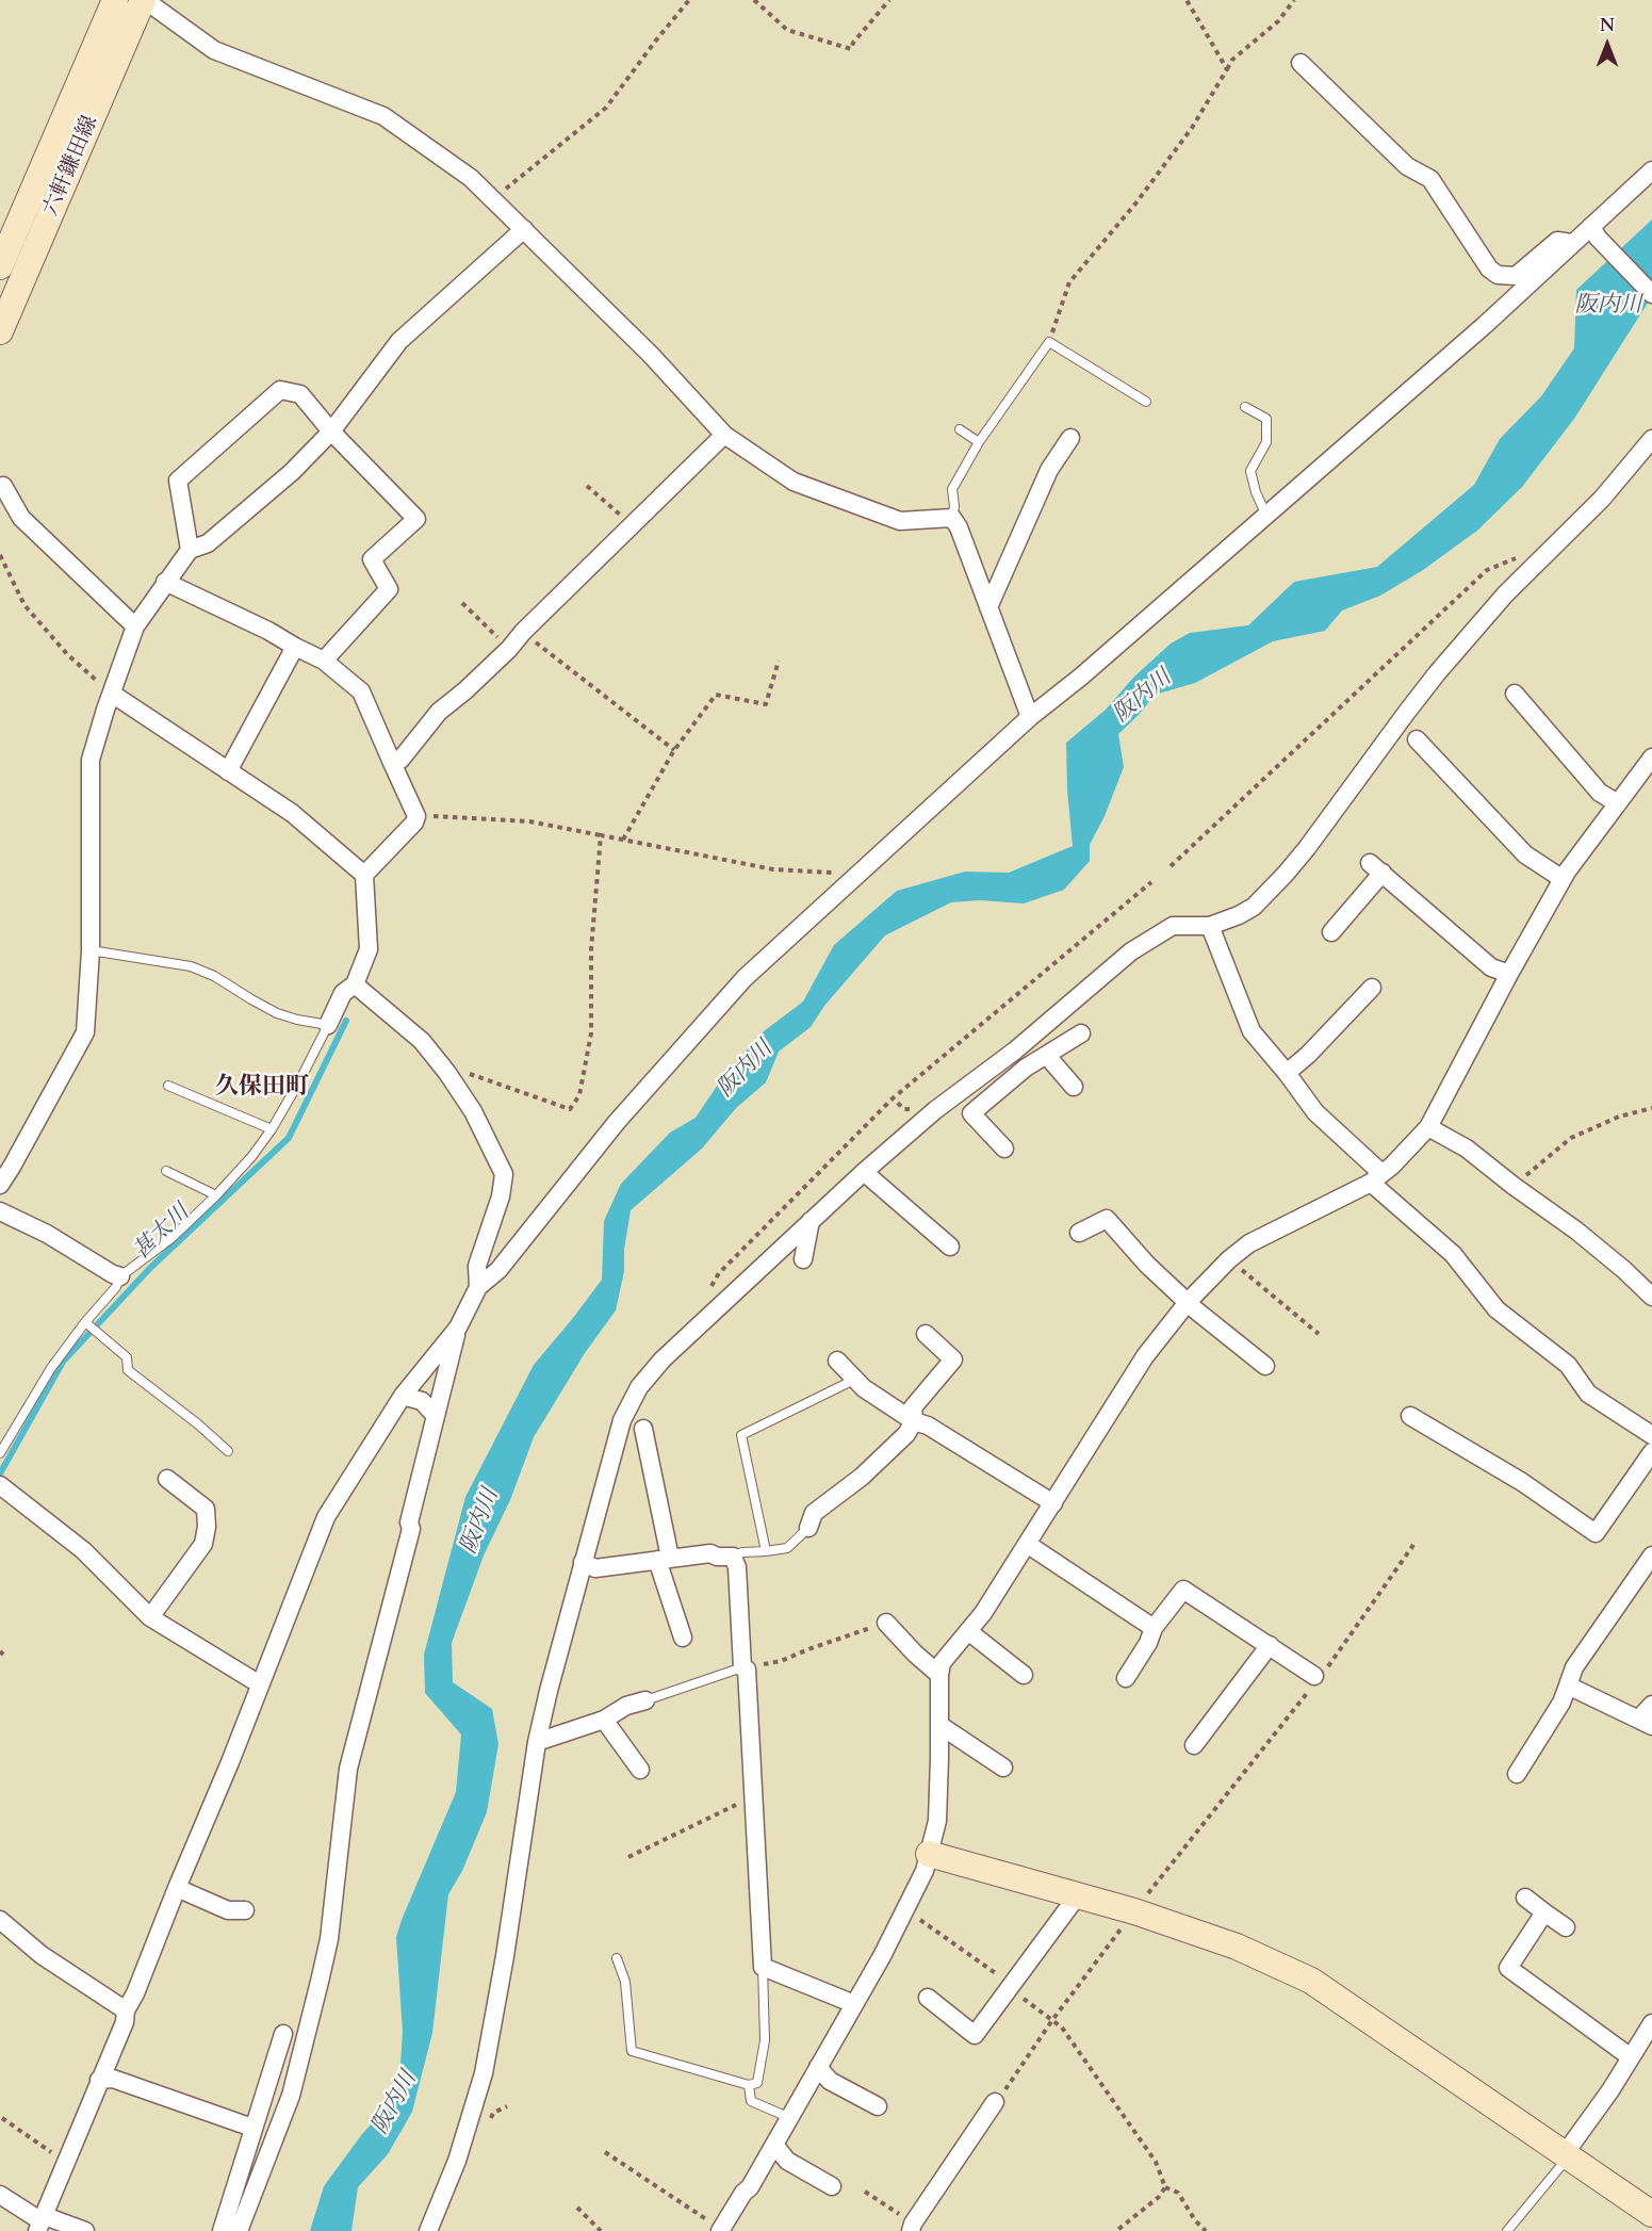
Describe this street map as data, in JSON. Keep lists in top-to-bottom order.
{
  "streets": {
    "street": ["六軒鎌田線"]
  },
  "districts": ["久保田町"],
  "water": ["阪内川", "甚太川"],
  "north": "top"
}
